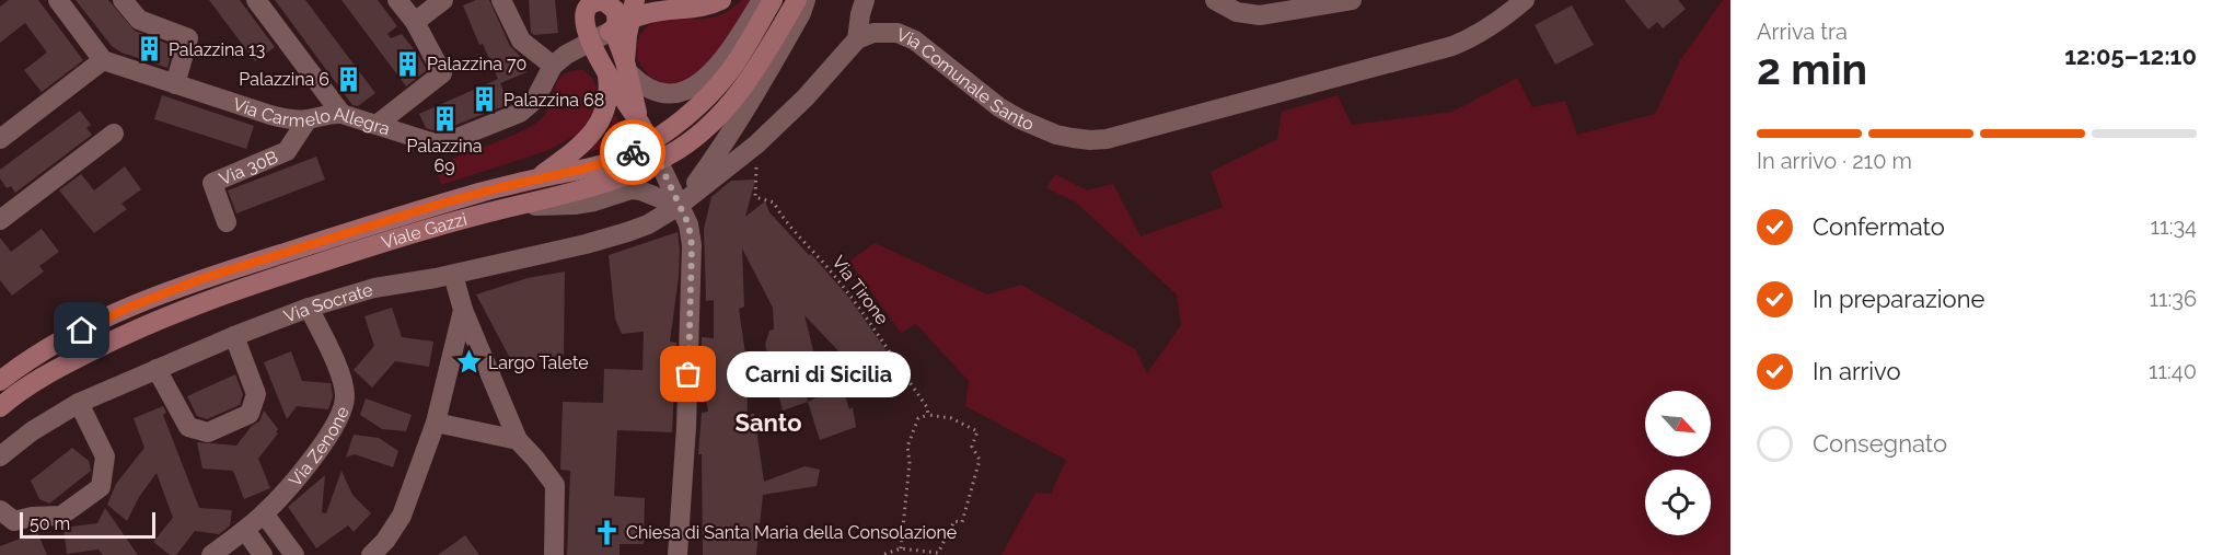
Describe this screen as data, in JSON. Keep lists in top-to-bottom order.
{
  "streets": {
    "main road": ["Viale Gazzi"],
    "street": [
      "Via Comunale Santo",
      "Via Carmelo Allegra",
      "Via 30B",
      "Via Socrate",
      "Via Zenone"
    ],
    "path": ["Via Tirone"]
  },
  "crossings": [
    ["Via Carmelo Allegra", "Via 30B"],
    ["Via Socrate", "Via Zenone"]
  ],
  "districts": ["Santo"],
  "places": {
    "building": [
      "Palazzina 13",
      "Palazzina 70",
      "Palazzina 6",
      "Palazzina 68",
      "Palazzina 69"
    ],
    "place": ["Largo Talete"],
    "other": ["Carni di Sicilia"],
    "church": ["Chiesa di Santa Maria della Consolazione"]
  },
  "scale_bar": "50 m",
  "north": "bottom right",
  "page": {
    "heading": ["2 min", "Arriva tra", "12:05–12:10"],
    "bar": "In arrivo · 210 m",
    "list": [
      ["Confermato", "11:34"],
      ["In preparazione", "11:36"],
      ["In arrivo", "11:40"],
      "Consegnato"
    ],
    "bubble": "Carni di Sicilia",
    "scale": "50 m"
  }
}
